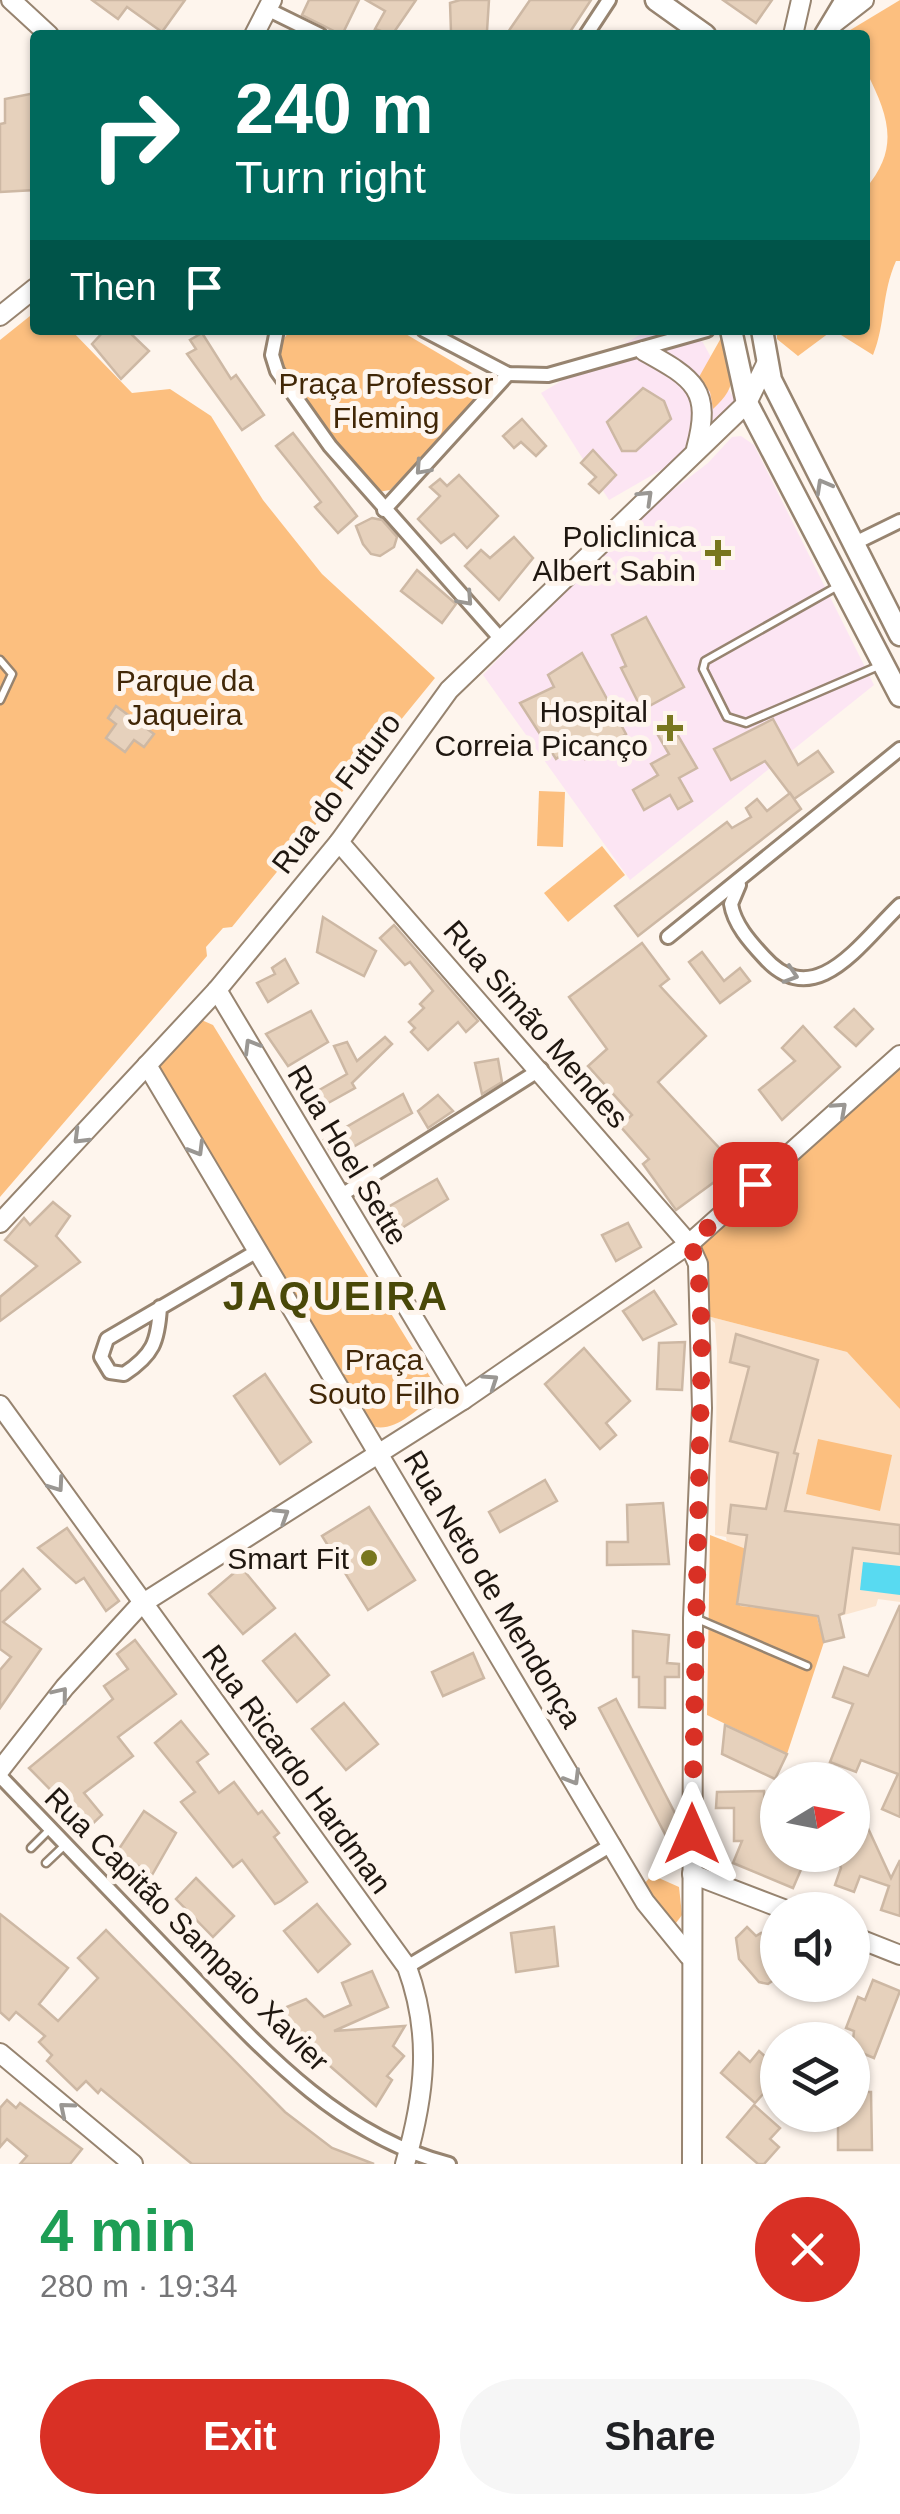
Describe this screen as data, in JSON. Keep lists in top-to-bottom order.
{
  "streets": {
    "street": [
      "Rua do Futuro",
      "Rua Simão Mendes",
      "Rua Hoel Sette",
      "Rua Neto de Mendonça",
      "Rua Ricardo Hardman",
      "Rua Capitão Sampaio Xavier"
    ]
  },
  "crossings": [
    ["Rua do Futuro", "Rua Simão Mendes"],
    ["Rua do Futuro", "Rua Hoel Sette"],
    ["Rua do Futuro", "Rua Neto de Mendonça"],
    ["Rua Ricardo Hardman", "Rua Capitão Sampaio Xavier"]
  ],
  "one_way": ["Rua Hoel Sette", "Rua Neto de Mendonça"],
  "districts": ["JAQUEIRA"],
  "parks": ["Praça Professor Fleming", "Parque da Jaqueira", "Praça Souto Filho"],
  "places": {
    "health": ["Policlinica Albert Sabin", "Hospital Correia Picanço"],
    "other": ["Smart Fit"]
  },
  "north": "right",
  "page": {
    "turn": ["240 m", "Turn right"],
    "then": "Then",
    "heading": ["4 min", "280 m · 19:34"],
    "buttons": ["Exit", "Share"]
  }
}
